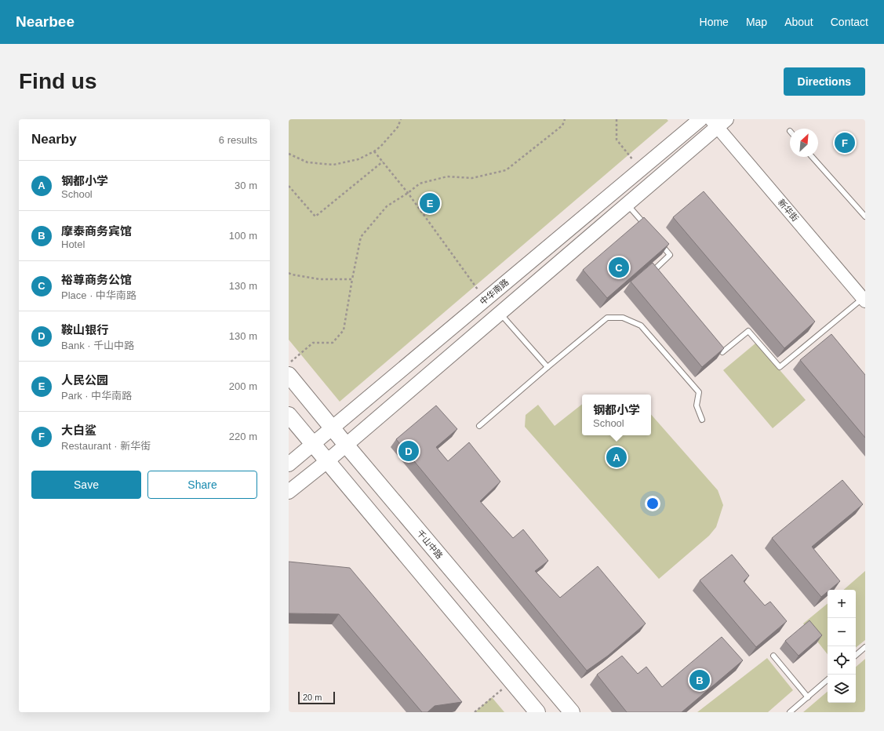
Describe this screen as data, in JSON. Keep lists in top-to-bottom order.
{
  "streets": {
    "main road": ["中华南路", "千山中路"],
    "street": ["新华街"]
  },
  "crossings": [
    ["中华南路", "千山中路"]
  ],
  "scale_bar": "20 m",
  "north": "top right",
  "page": {
    "header": "Nearbee",
    "nav": [
      "Home",
      "Map",
      "About",
      "Contact"
    ],
    "buttons": [
      "Directions",
      ["Save", "Share"]
    ],
    "title": "Find us",
    "heading": ["Nearby", "6 results"],
    "pins": [
      "F",
      "E",
      "C",
      "D",
      "A",
      "B"
    ],
    "list": [
      {
        "mark": "A",
        "name": "钢都小学",
        "note": "School",
        "value": "30 m"
      },
      {
        "mark": "B",
        "name": "摩泰商务宾馆",
        "note": "Hotel",
        "value": "100 m"
      },
      {
        "mark": "C",
        "name": "裕尊商务公馆",
        "note": "Place · 中华南路",
        "value": "130 m"
      },
      {
        "mark": "D",
        "name": "鞍山银行",
        "note": "Bank · 千山中路",
        "value": "130 m"
      },
      {
        "mark": "E",
        "name": "人民公园",
        "note": "Park · 中华南路",
        "value": "200 m"
      },
      {
        "mark": "F",
        "name": "大白鲨",
        "note": "Restaurant · 新华街",
        "value": "220 m"
      }
    ],
    "popup": ["钢都小学", "School"],
    "map_buttons": ["+", "−"],
    "scale": "20 m"
  }
}
